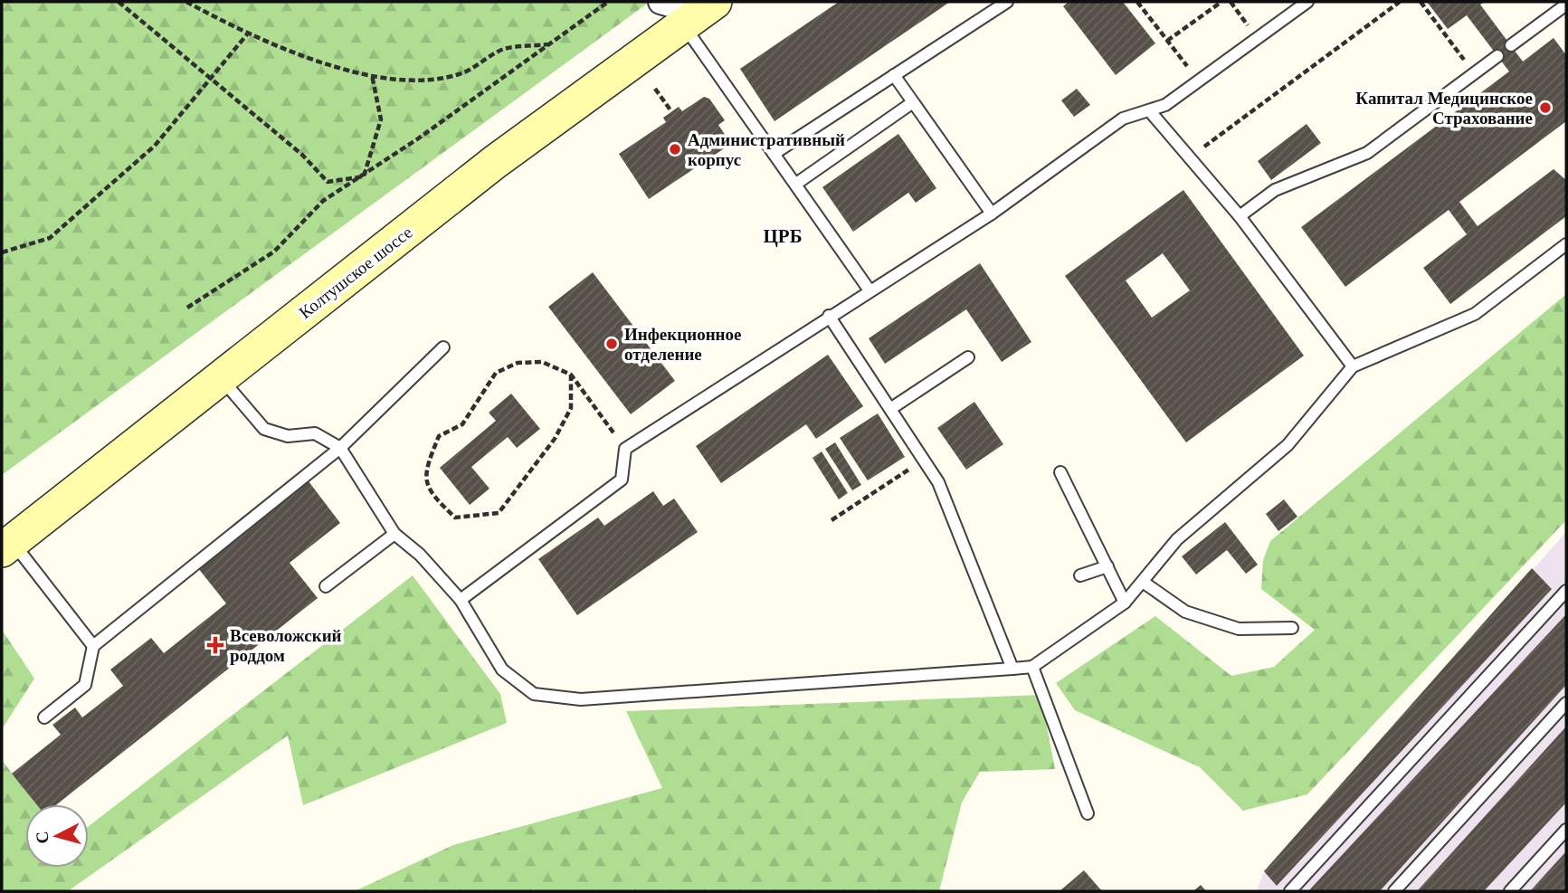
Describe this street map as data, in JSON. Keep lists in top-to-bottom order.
{
  "streets": {
    "street": ["Колтушское шоссе"]
  },
  "districts": ["ЦРБ"],
  "places": {
    "other": ["Капитал Медицинское Страхование", "Административный корпус", "Инфекционное отделение"],
    "health": ["Всеволожский роддом"]
  },
  "north": "left"
}
